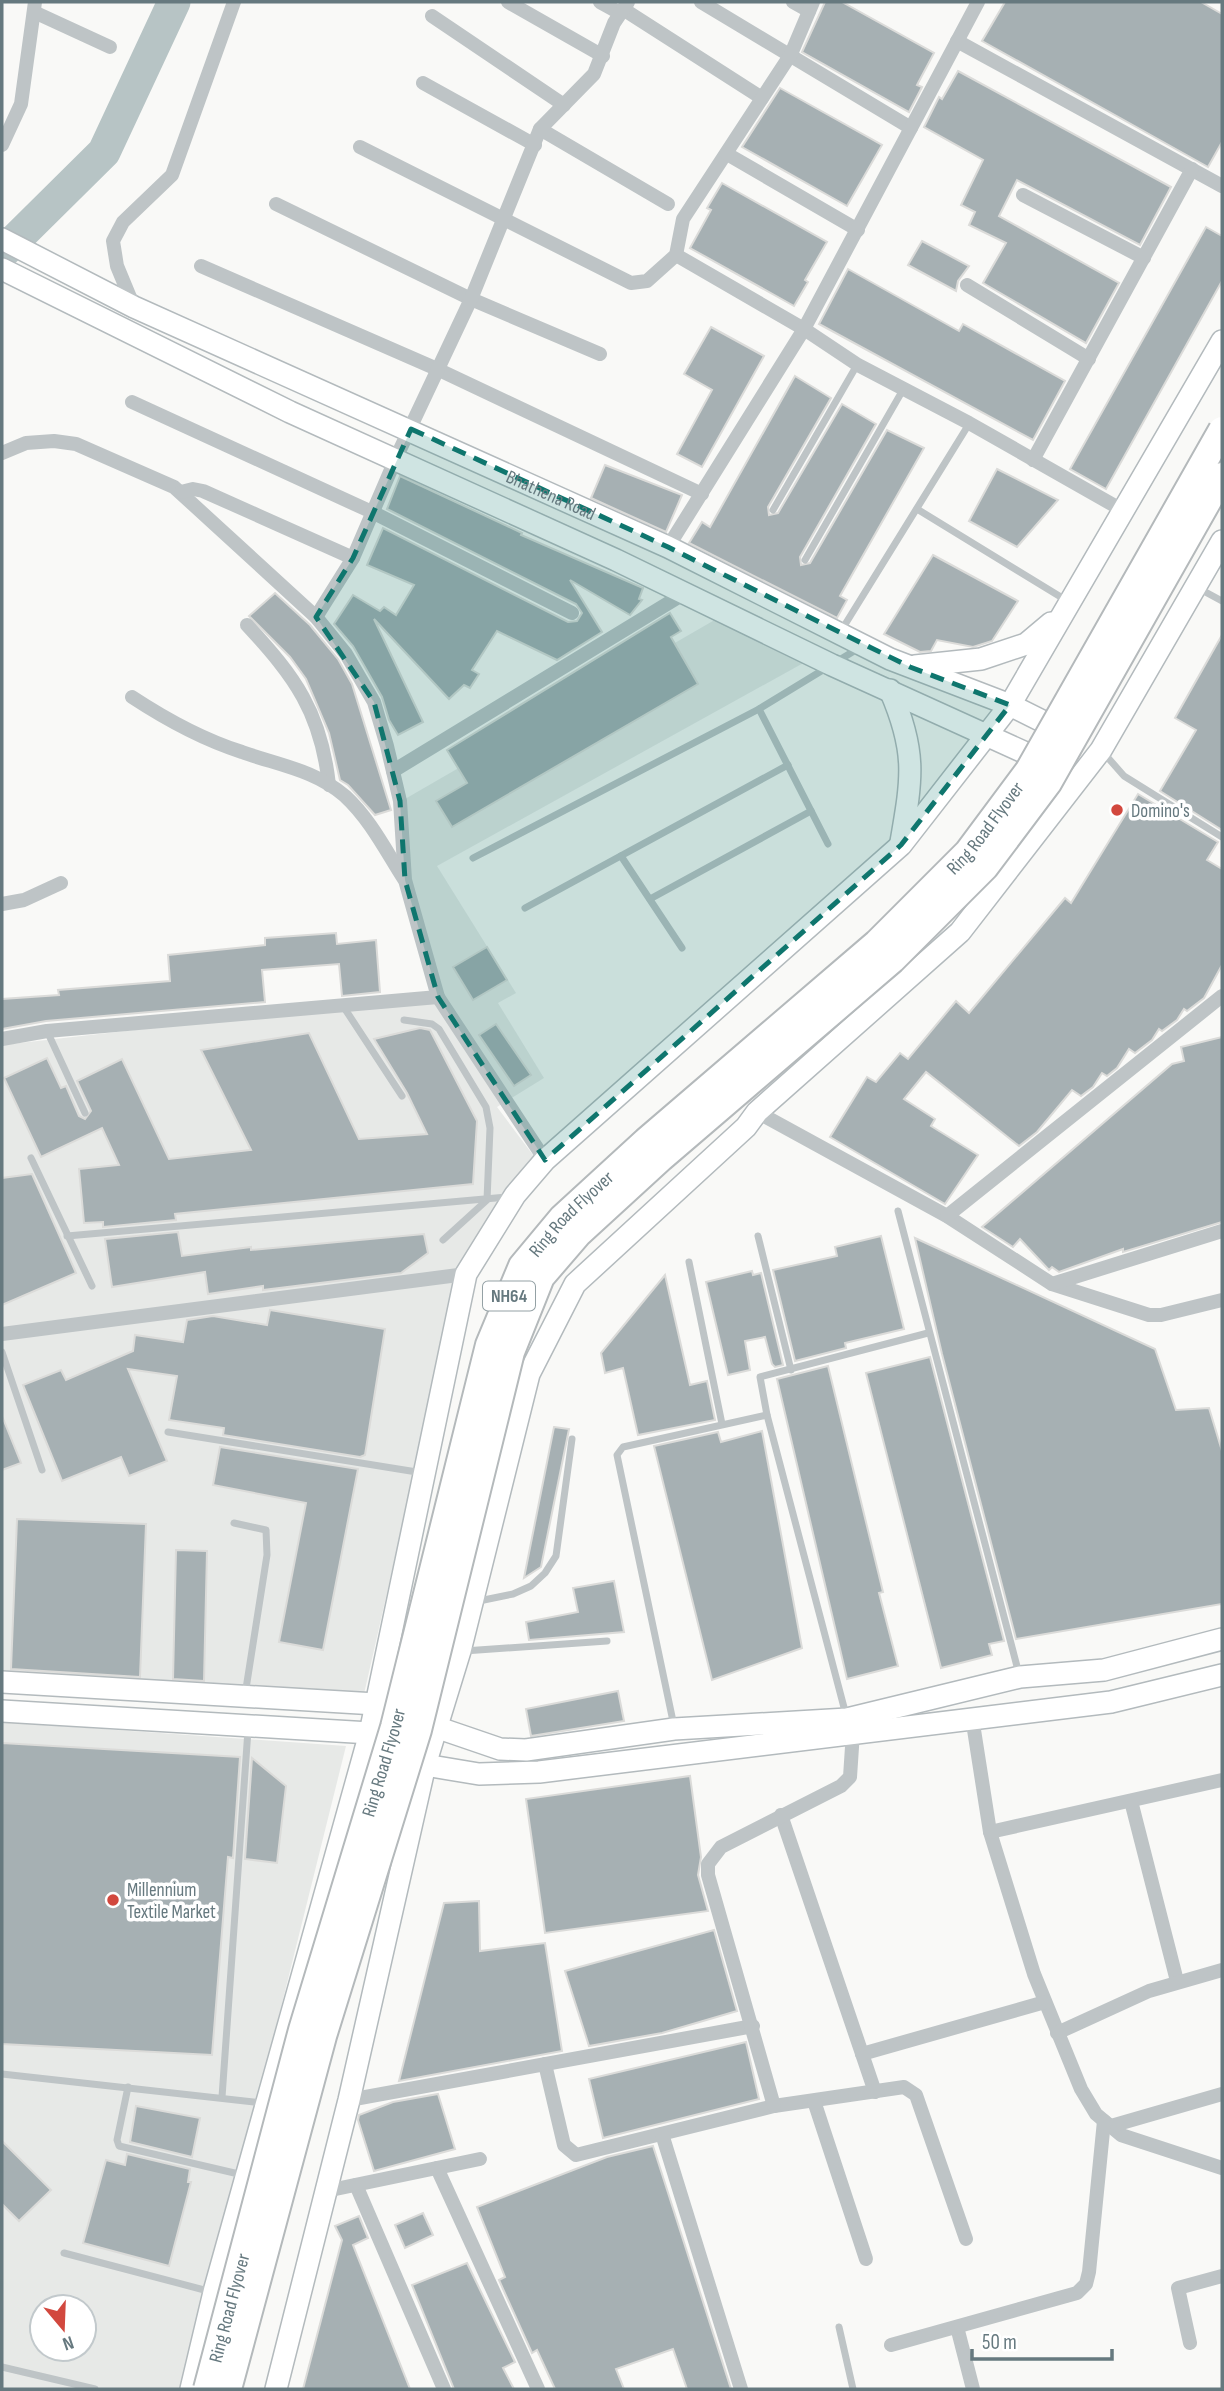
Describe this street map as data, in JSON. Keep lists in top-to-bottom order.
{
  "streets": {
    "highway": ["Ring Road Flyover", "NH64"],
    "street": ["Bhathena Road"]
  },
  "places": ["Domino's", "Millennium Textile Market"],
  "scale_bar": "50 m",
  "north": "bottom"
}
